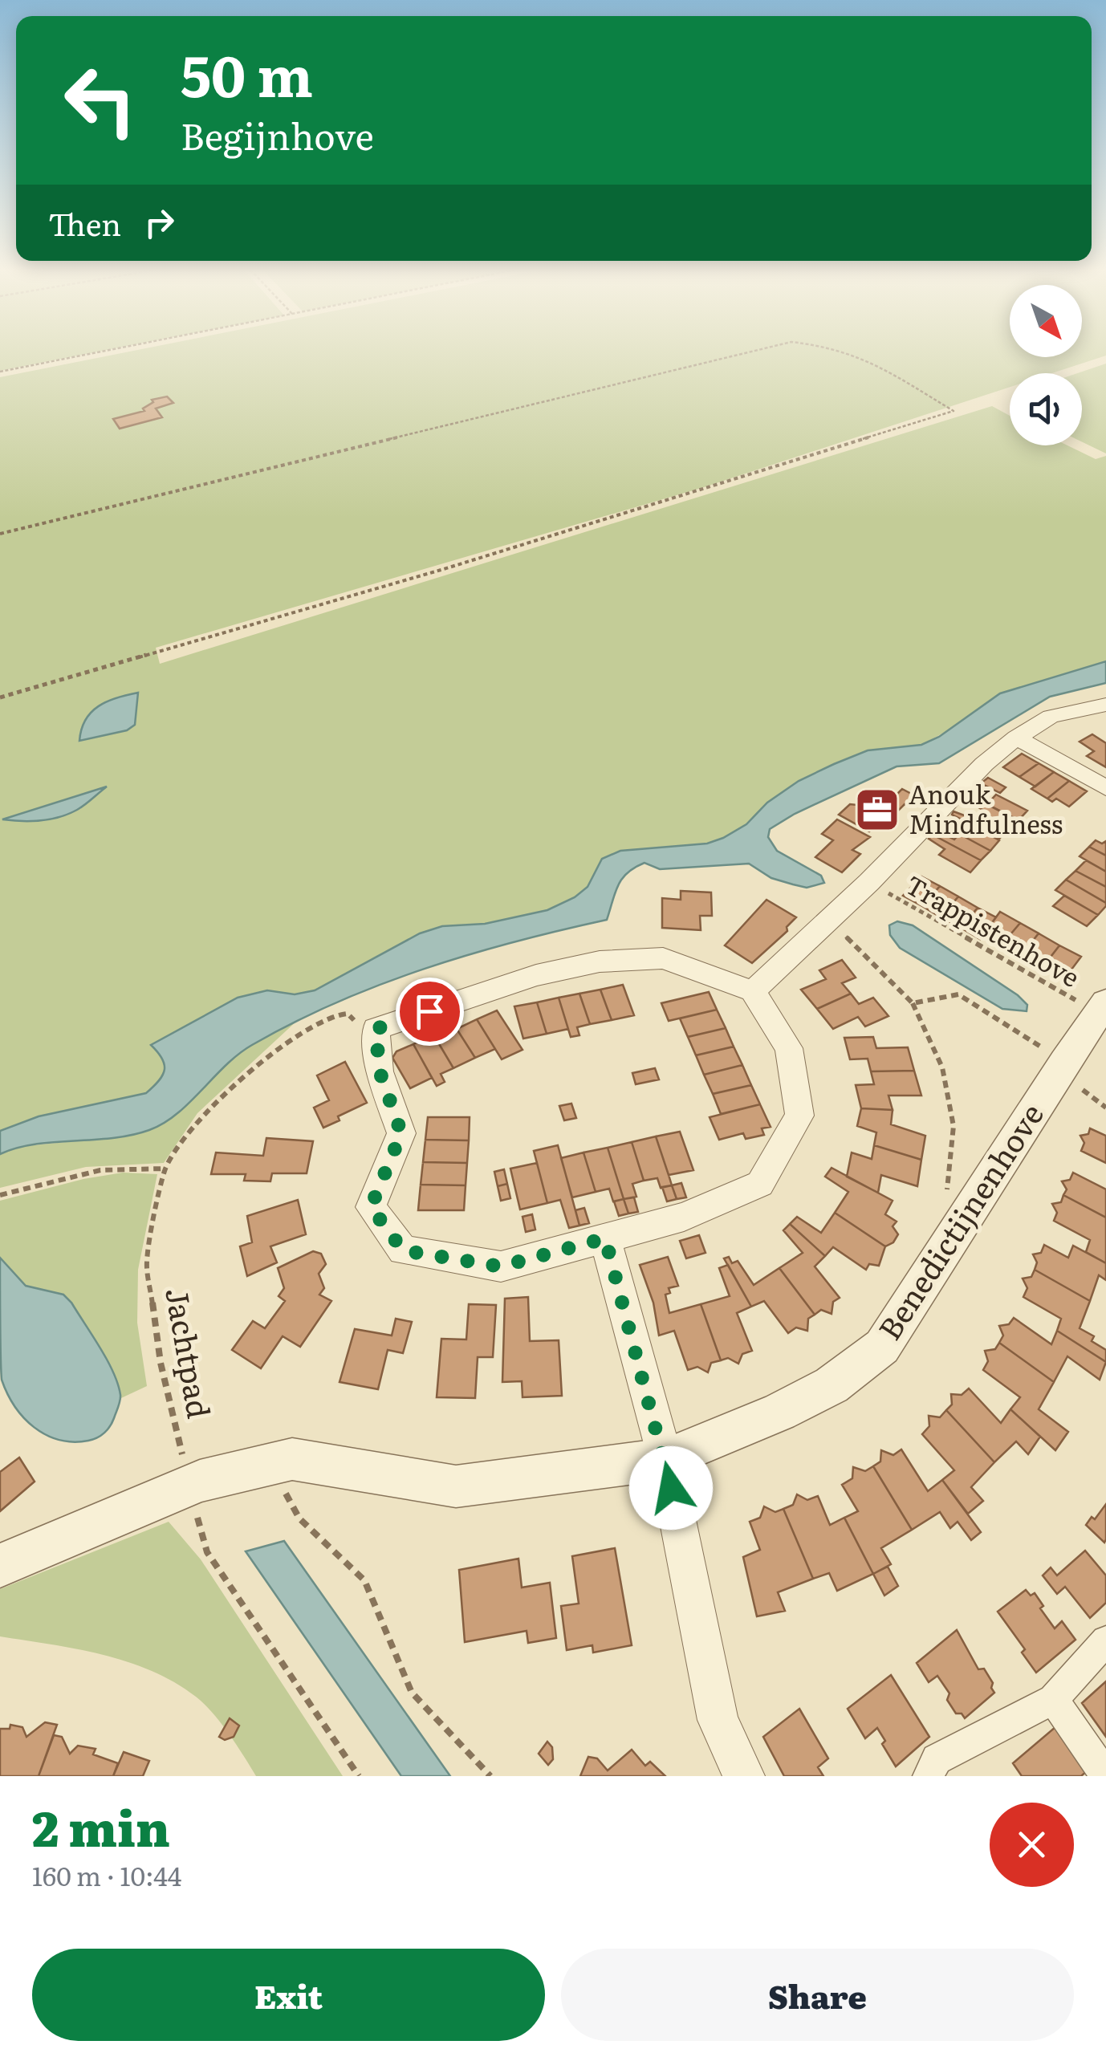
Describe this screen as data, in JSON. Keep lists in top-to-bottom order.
{
  "streets": {
    "street": ["Benedictijnenhove"],
    "path": ["Trappistenhove", "Jachtpad"]
  },
  "crossings": [
    ["Trappistenhove", "Benedictijnenhove"],
    ["Benedictijnenhove", "Jachtpad"]
  ],
  "places": {
    "office": ["Anouk Mindfulness"]
  },
  "north": "bottom right",
  "page": {
    "turn": ["50 m", "Begijnhove"],
    "then": "Then",
    "heading": ["2 min", "160 m · 10:44"],
    "buttons": ["Exit", "Share"]
  }
}
